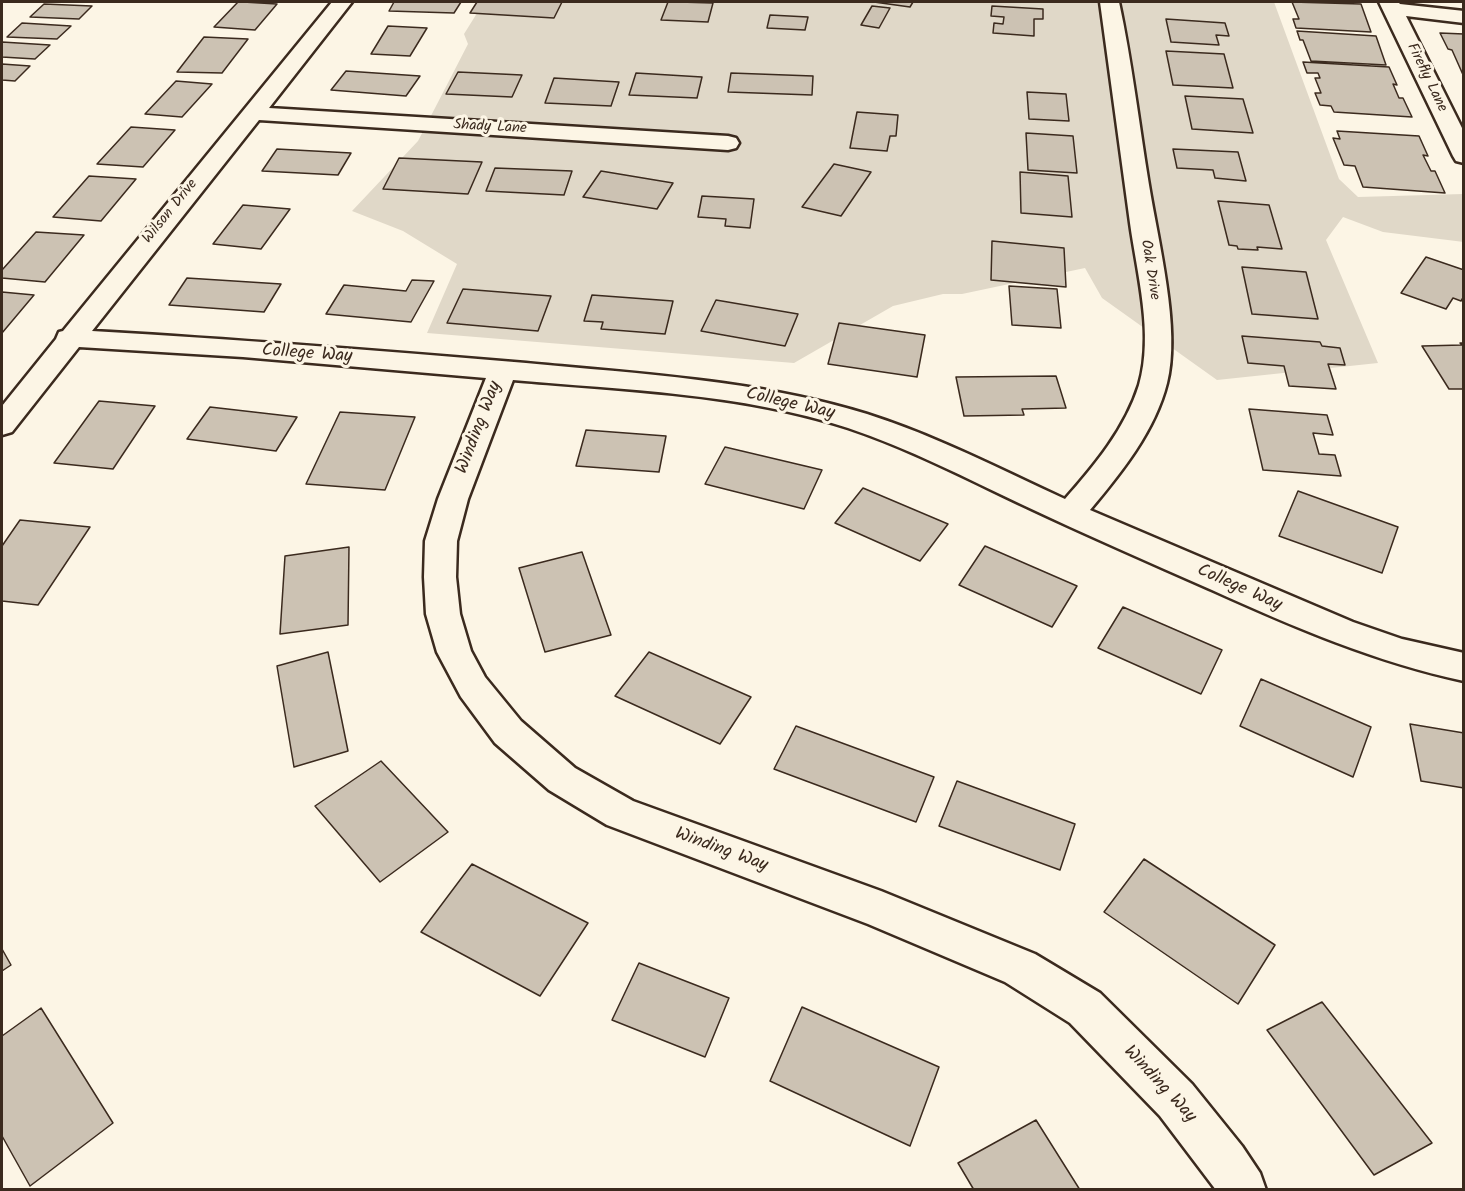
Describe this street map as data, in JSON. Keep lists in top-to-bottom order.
{
  "streets": {
    "street": [
      "Firefly Lane",
      "Shady Lane",
      "Wilson Drive",
      "Oak Drive",
      "College Way",
      "Winding Way"
    ]
  },
  "crossings": [
    ["Shady Lane", "Wilson Drive"],
    ["Wilson Drive", "College Way"],
    ["Oak Drive", "College Way"],
    ["College Way", "Winding Way"]
  ]
}
